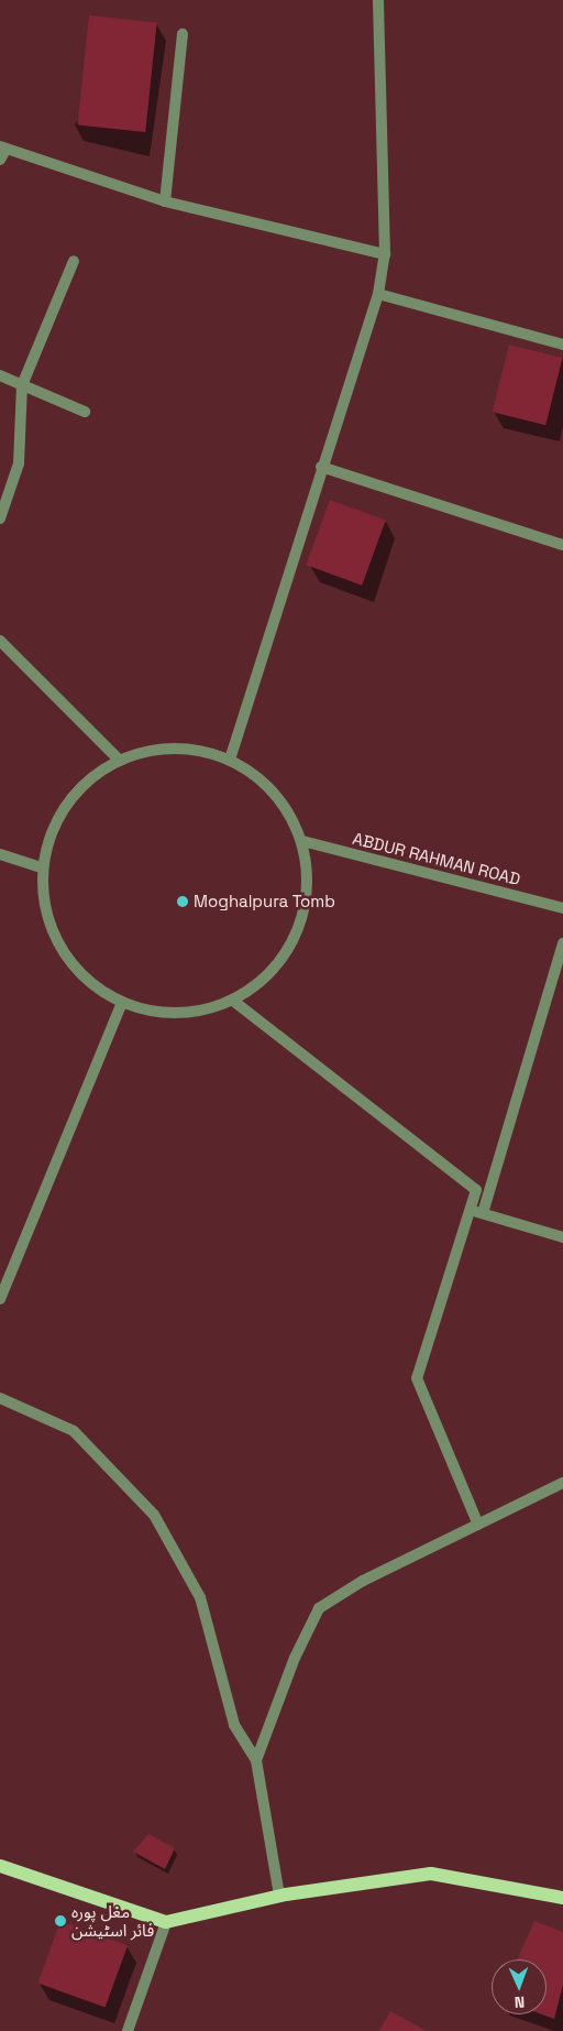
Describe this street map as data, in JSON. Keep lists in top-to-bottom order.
{
  "streets": {
    "street": ["ABDUR RAHMAN ROAD"]
  },
  "places": ["Moghalpura Tomb", "مغل پورہ فائر اسٹیشن"],
  "north": "bottom"
}
